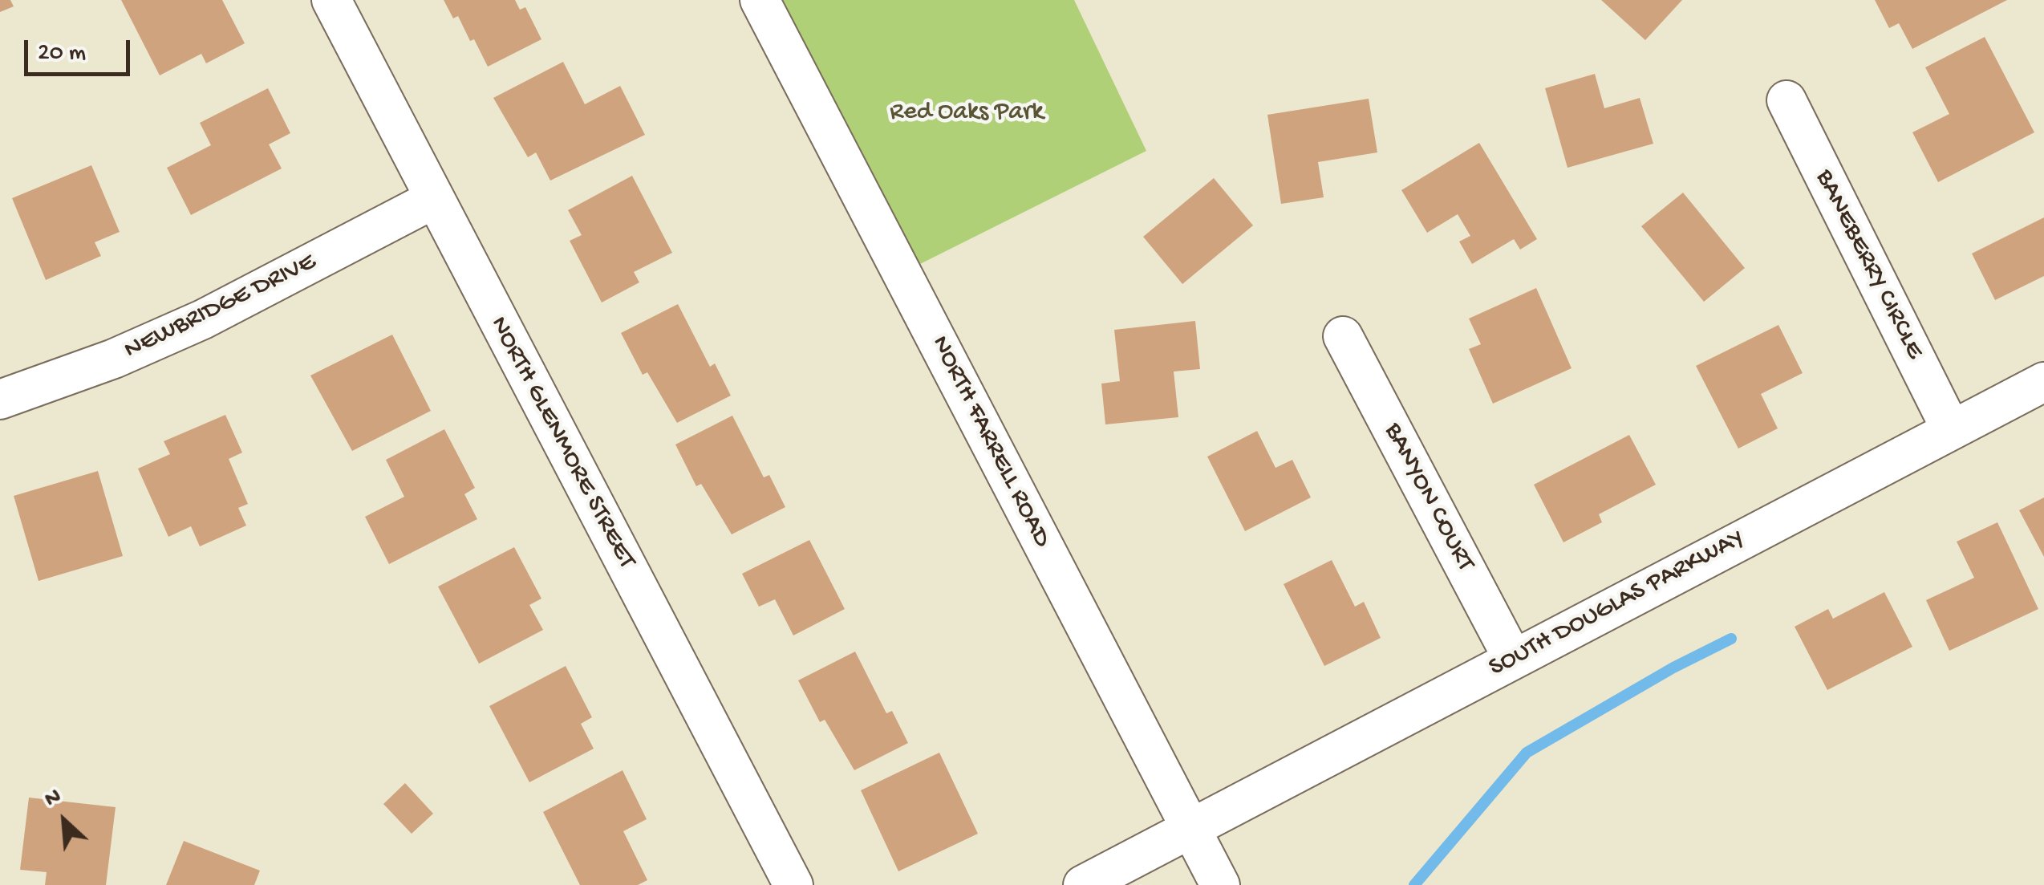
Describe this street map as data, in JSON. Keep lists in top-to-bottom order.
{
  "streets": {
    "street": [
      "BANEBERRY CIRCLE",
      "NEWBRIDGE DRIVE",
      "NORTH FARRELL ROAD",
      "NORTH GLENMORE STREET",
      "BANYON COURT",
      "SOUTH DOUGLAS PARKWAY"
    ]
  },
  "crossings": [
    ["BANEBERRY CIRCLE", "SOUTH DOUGLAS PARKWAY"],
    ["NEWBRIDGE DRIVE", "NORTH GLENMORE STREET"],
    ["NORTH FARRELL ROAD", "SOUTH DOUGLAS PARKWAY"],
    ["BANYON COURT", "SOUTH DOUGLAS PARKWAY"]
  ],
  "parks": ["Red Oaks Park"],
  "scale_bar": "20 m",
  "north": "top left"
}
